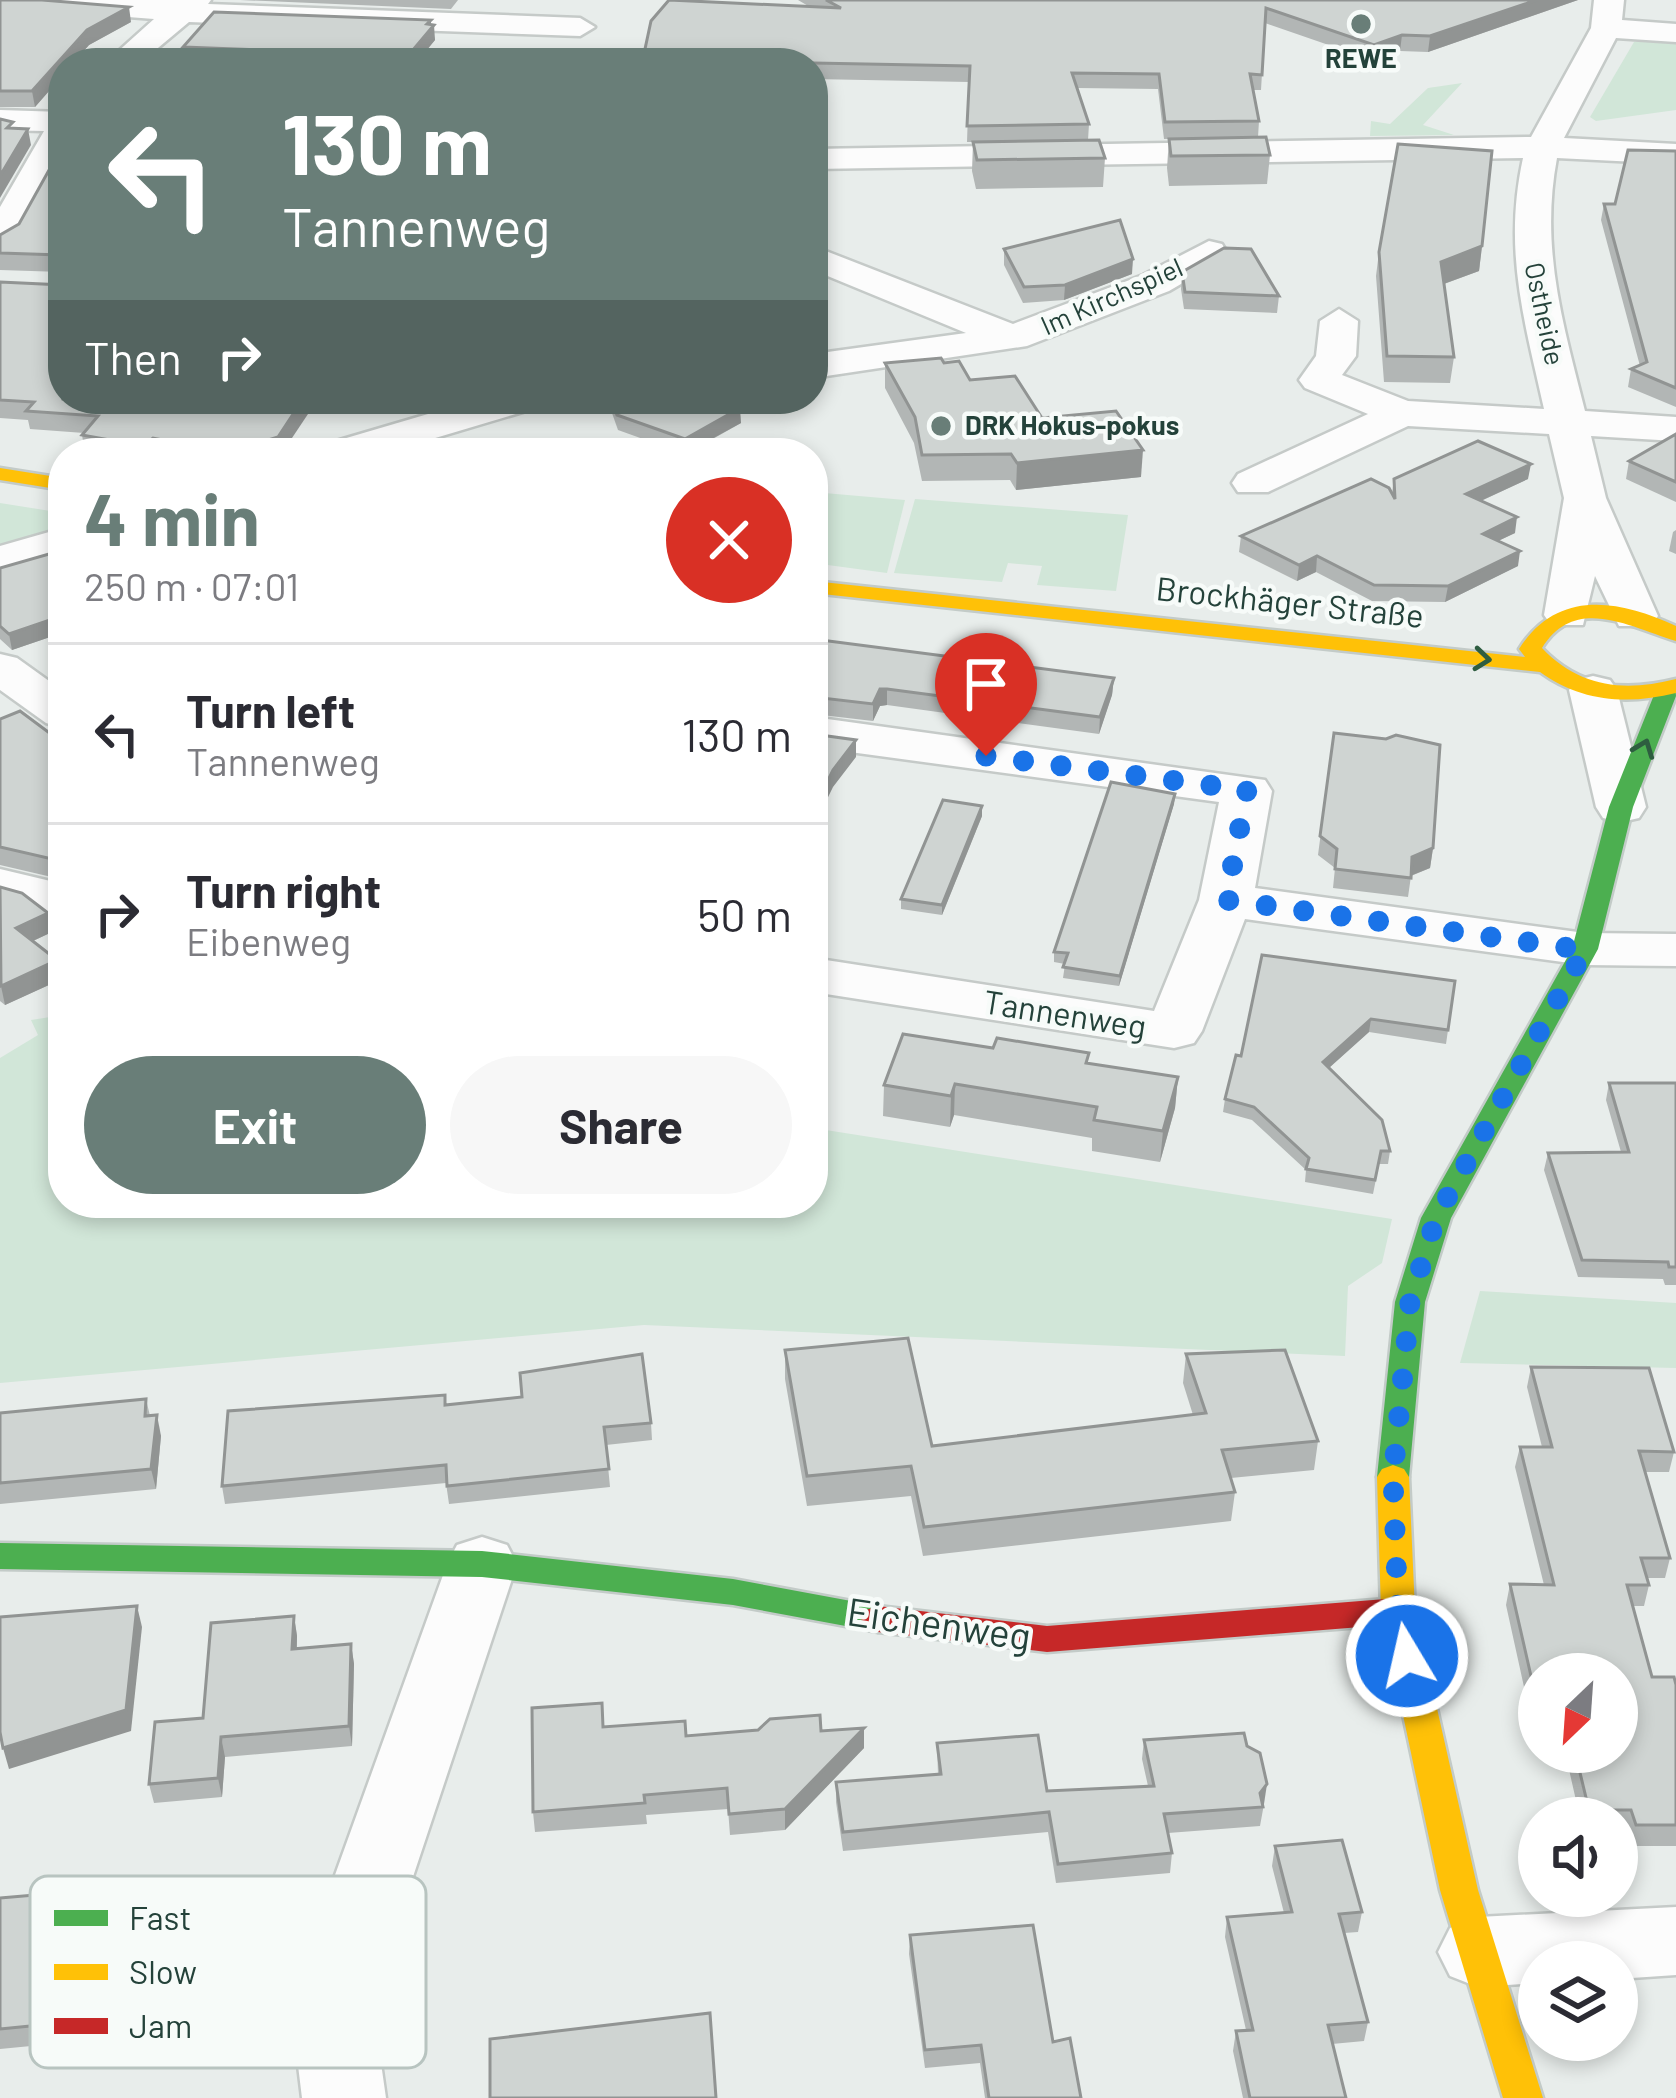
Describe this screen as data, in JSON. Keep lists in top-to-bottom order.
{
  "streets": {
    "street": [
      "Im Kirchspiel",
      "Ostheide",
      "Brockhäger Straße",
      "Tannenweg",
      "Eichenweg"
    ]
  },
  "crossings": [
    ["Ostheide", "Brockhäger Straße"]
  ],
  "places": ["REWE", "DRK Hokus-pokus"],
  "legend": ["Fast", "Slow", "Jam"],
  "north": "bottom left",
  "page": {
    "turn": ["130 m", "Tannenweg"],
    "then": "Then",
    "heading": ["4 min", "250 m · 07:01"],
    "list": [
      {
        "name": "Turn left",
        "note": "Tannenweg",
        "value": "130 m"
      },
      {
        "name": "Turn right",
        "note": "Eibenweg",
        "value": "50 m"
      }
    ],
    "buttons": ["Exit", "Share"]
  }
}
